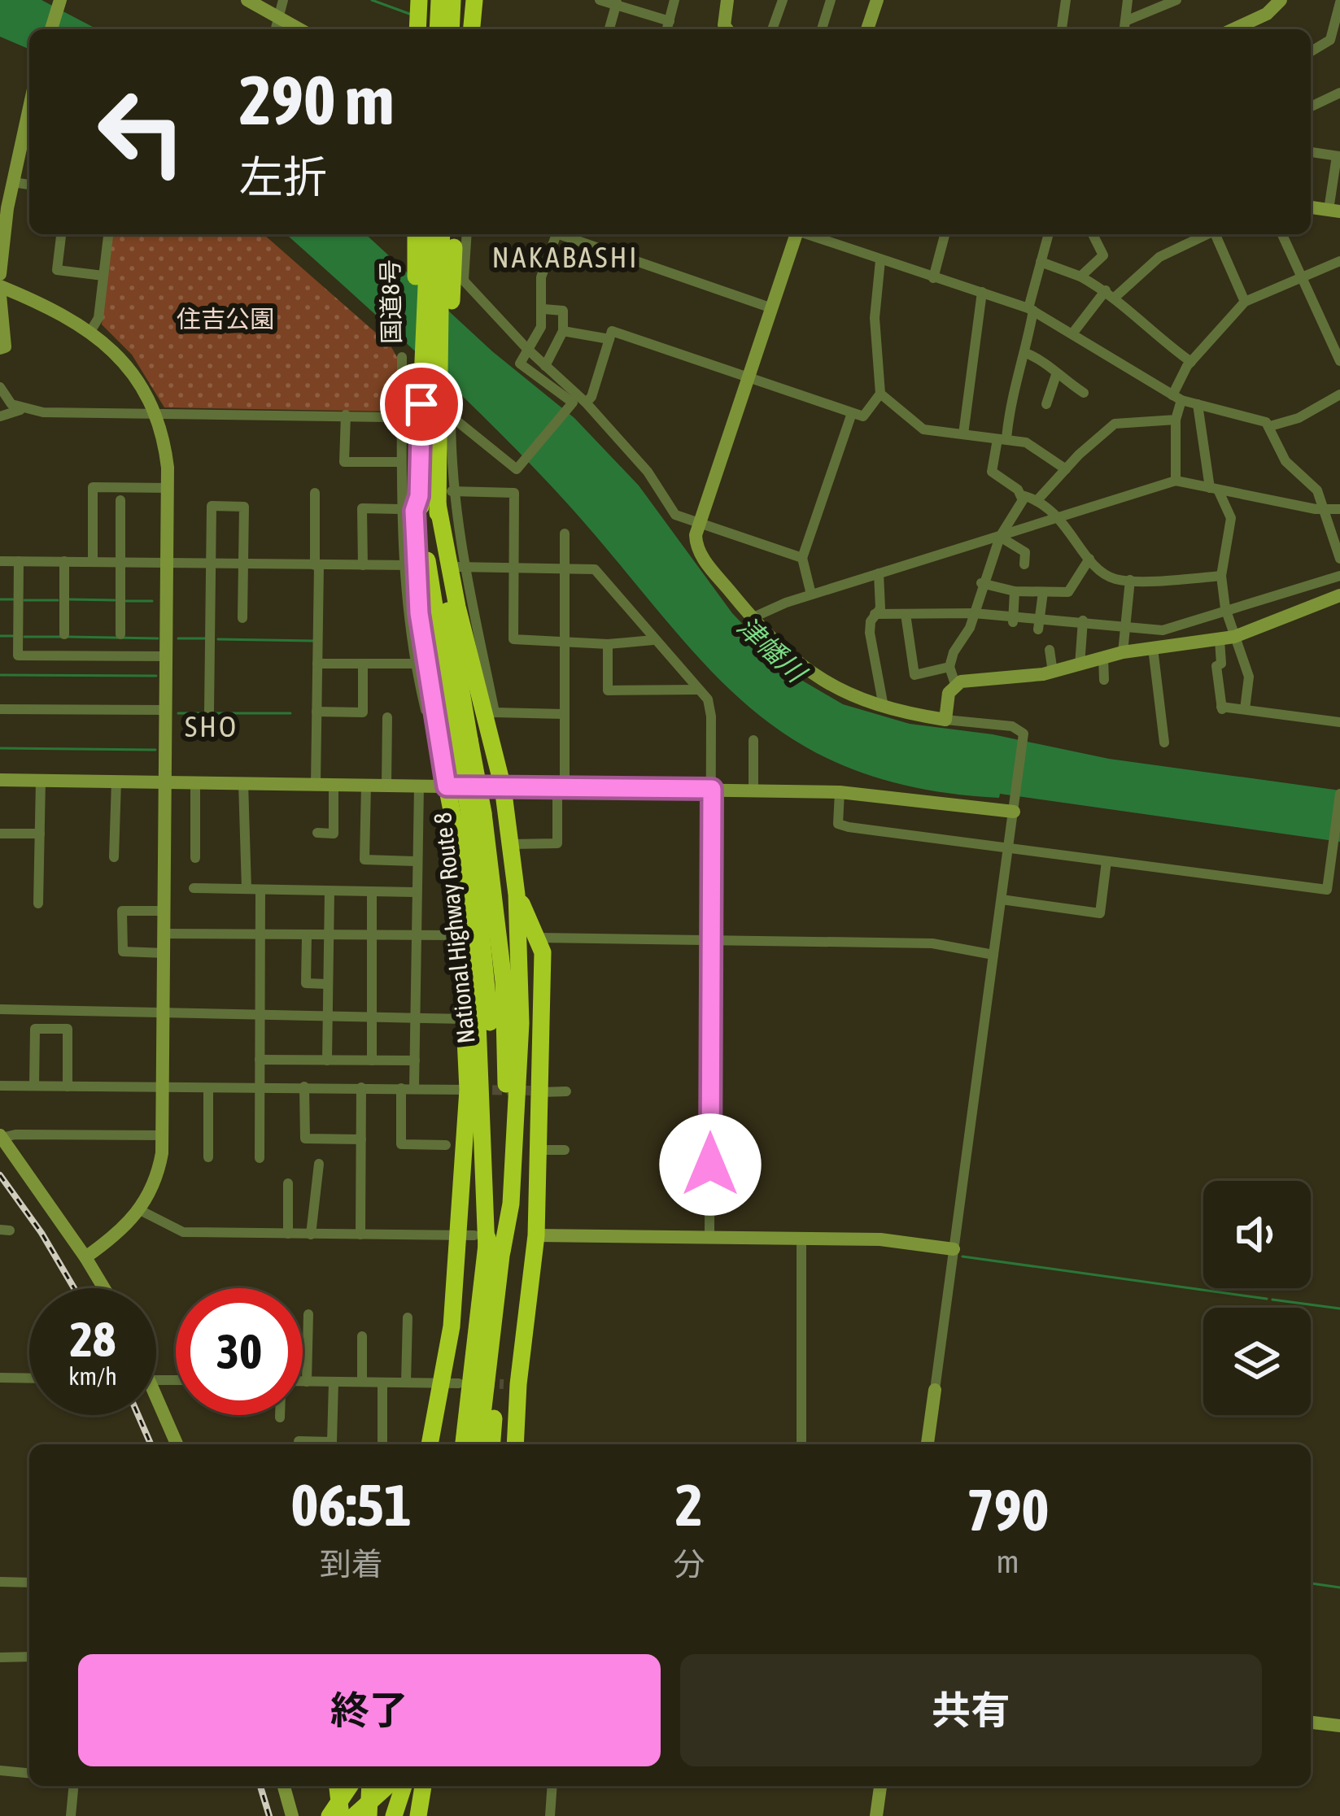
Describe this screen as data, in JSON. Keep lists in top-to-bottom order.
{
  "streets": {
    "highway": ["国道8号", "National Highway Route 8"]
  },
  "crossings": [
    ["国道8号", "National Highway Route 8"]
  ],
  "districts": ["NAKABASHI", "SHO"],
  "water": ["津幡川"],
  "parks": ["住吉公園"],
  "page": {
    "turn": ["290 m", "左折"],
    "speed": "28 km/h",
    "limit": "30",
    "eta": [
      "06:51",
      "到着",
      "2",
      "分",
      "790",
      "m"
    ],
    "buttons": ["終了", "共有"]
  }
}
